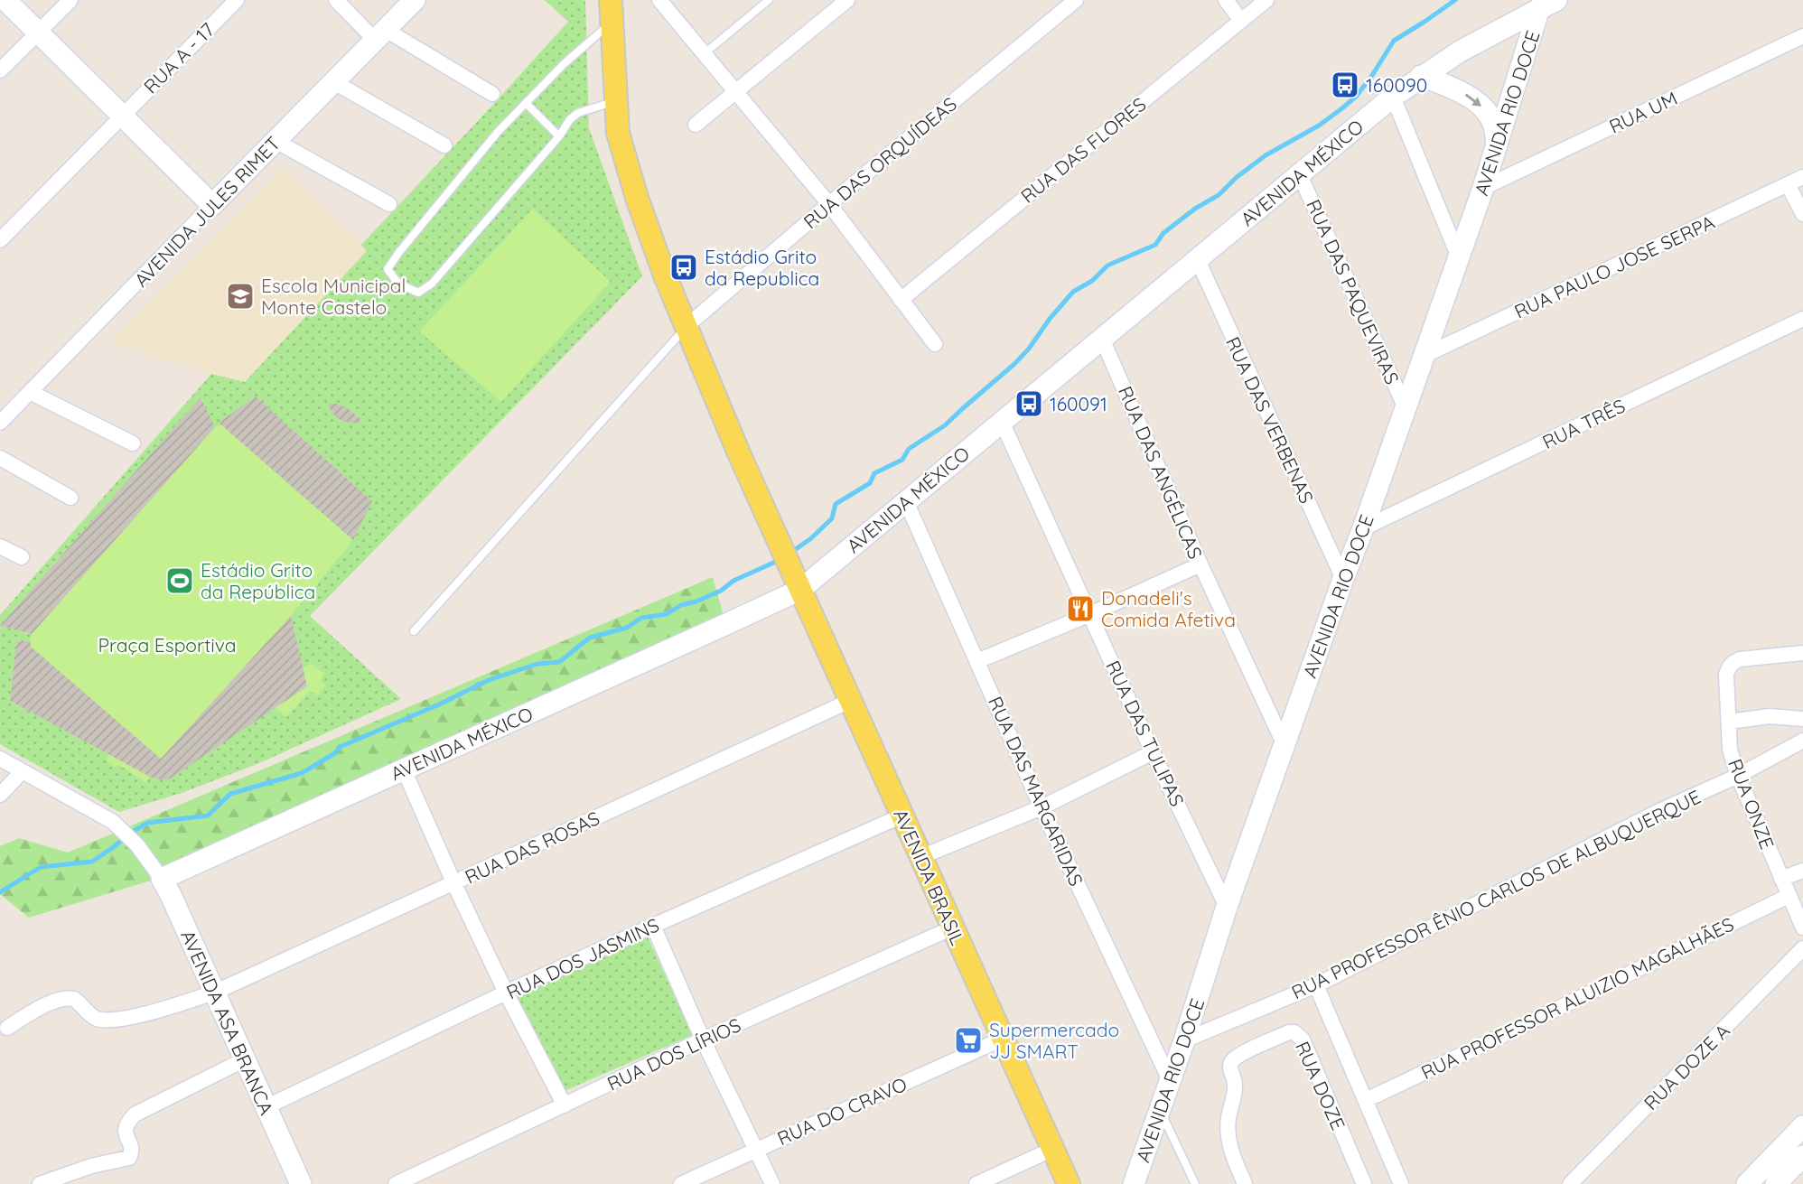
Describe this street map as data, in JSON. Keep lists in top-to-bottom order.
{
  "streets": {
    "main road": ["AVENIDA BRASIL"],
    "street": [
      "RUA A - 17",
      "RUA UM",
      "AVENIDA RIO DOCE",
      "RUA DAS FLORES",
      "RUA DAS ORQUÍDEAS",
      "AVENIDA MÉXICO",
      "AVENIDA JULES RIMET",
      "RUA PAULO JOSE SERPA",
      "RUA DAS PAQUEVIRAS",
      "RUA DAS VERBENAS",
      "RUA TRÊS",
      "RUA DAS ANGÉLICAS",
      "RUA DAS TULIPAS",
      "RUA DAS MARGARIDAS",
      "RUA ONZE",
      "RUA DAS ROSAS",
      "RUA PROFESSOR ÊNIO CARLOS DE ALBUQUERQUE",
      "RUA DOS JASMINS",
      "RUA PROFESSOR ALUIZIO MAGALHÃES",
      "AVENIDA ASA BRANCA",
      "RUA DOS LÍRIOS",
      "RUA DOZE A",
      "RUA DOZE",
      "RUA DO CRAVO"
    ]
  },
  "crossings": [
    ["RUA UM", "AVENIDA RIO DOCE"],
    ["AVENIDA RIO DOCE", "AVENIDA MÉXICO"],
    ["AVENIDA RIO DOCE", "RUA PAULO JOSE SERPA"],
    ["AVENIDA RIO DOCE", "RUA DAS PAQUEVIRAS"],
    ["AVENIDA RIO DOCE", "RUA DAS VERBENAS"],
    ["AVENIDA RIO DOCE", "RUA TRÊS"],
    ["AVENIDA RIO DOCE", "RUA DAS ANGÉLICAS"],
    ["AVENIDA RIO DOCE", "RUA DAS TULIPAS"],
    ["AVENIDA RIO DOCE", "RUA DAS MARGARIDAS"],
    ["AVENIDA RIO DOCE", "RUA PROFESSOR ÊNIO CARLOS DE ALBUQUERQUE"],
    ["RUA DAS ORQUÍDEAS", "AVENIDA BRASIL"],
    ["AVENIDA MÉXICO", "RUA DAS PAQUEVIRAS"],
    ["AVENIDA MÉXICO", "RUA DAS VERBENAS"],
    ["AVENIDA MÉXICO", "RUA DAS ANGÉLICAS"],
    ["AVENIDA MÉXICO", "RUA DAS TULIPAS"],
    ["AVENIDA MÉXICO", "RUA DAS MARGARIDAS"],
    ["AVENIDA MÉXICO", "AVENIDA BRASIL"],
    ["AVENIDA MÉXICO", "AVENIDA ASA BRANCA"],
    ["RUA ONZE", "RUA PROFESSOR ÊNIO CARLOS DE ALBUQUERQUE"],
    ["RUA ONZE", "RUA PROFESSOR ALUIZIO MAGALHÃES"],
    ["RUA DAS ROSAS", "AVENIDA BRASIL"],
    ["RUA DAS ROSAS", "AVENIDA ASA BRANCA"],
    ["AVENIDA BRASIL", "RUA DOS JASMINS"],
    ["AVENIDA BRASIL", "RUA DOS LÍRIOS"],
    ["AVENIDA BRASIL", "RUA DO CRAVO"],
    ["RUA PROFESSOR ÊNIO CARLOS DE ALBUQUERQUE", "RUA DOZE"],
    ["RUA DOS JASMINS", "AVENIDA ASA BRANCA"],
    ["RUA PROFESSOR ALUIZIO MAGALHÃES", "RUA DOZE"]
  ],
  "parks": ["Praça Esportiva"],
  "places": {
    "bus stop": ["160090", "Estádio Grito da Republica", "160091"],
    "school or university": ["Escola Municipal Monte Castelo"],
    "sports": ["Estádio Grito da República"],
    "restaurant": ["Donadeli's Comida Afetiva"],
    "supermarket": ["Supermercado JJ SMART"]
  }
}
